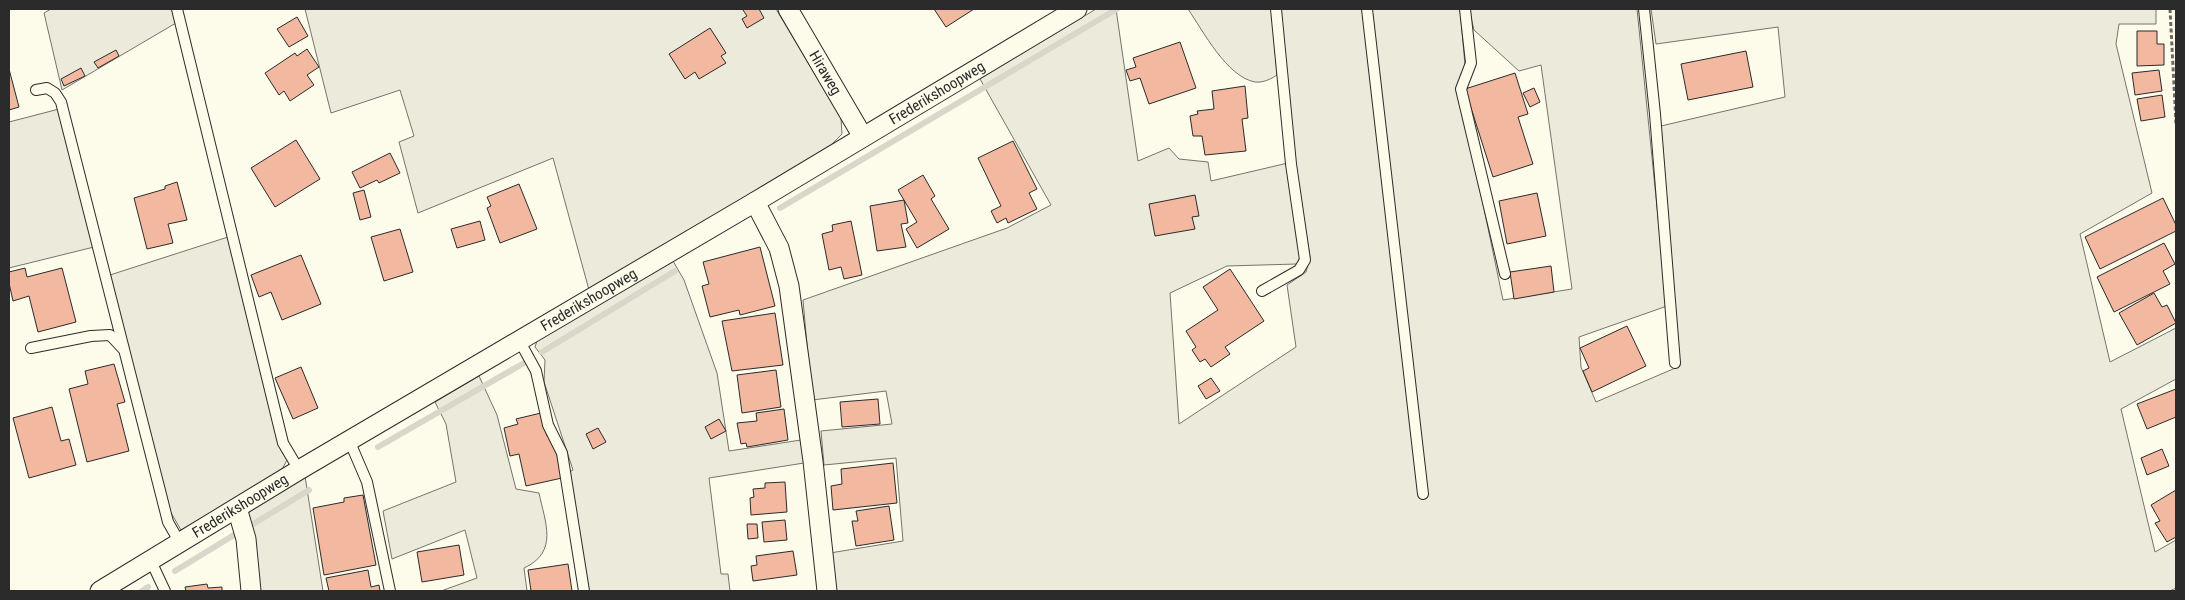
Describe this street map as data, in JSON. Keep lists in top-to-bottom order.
{
  "streets": {
    "street": ["Hiraweg", "Frederikshoopweg"]
  },
  "crossings": [
    ["Hiraweg", "Frederikshoopweg"]
  ]
}
